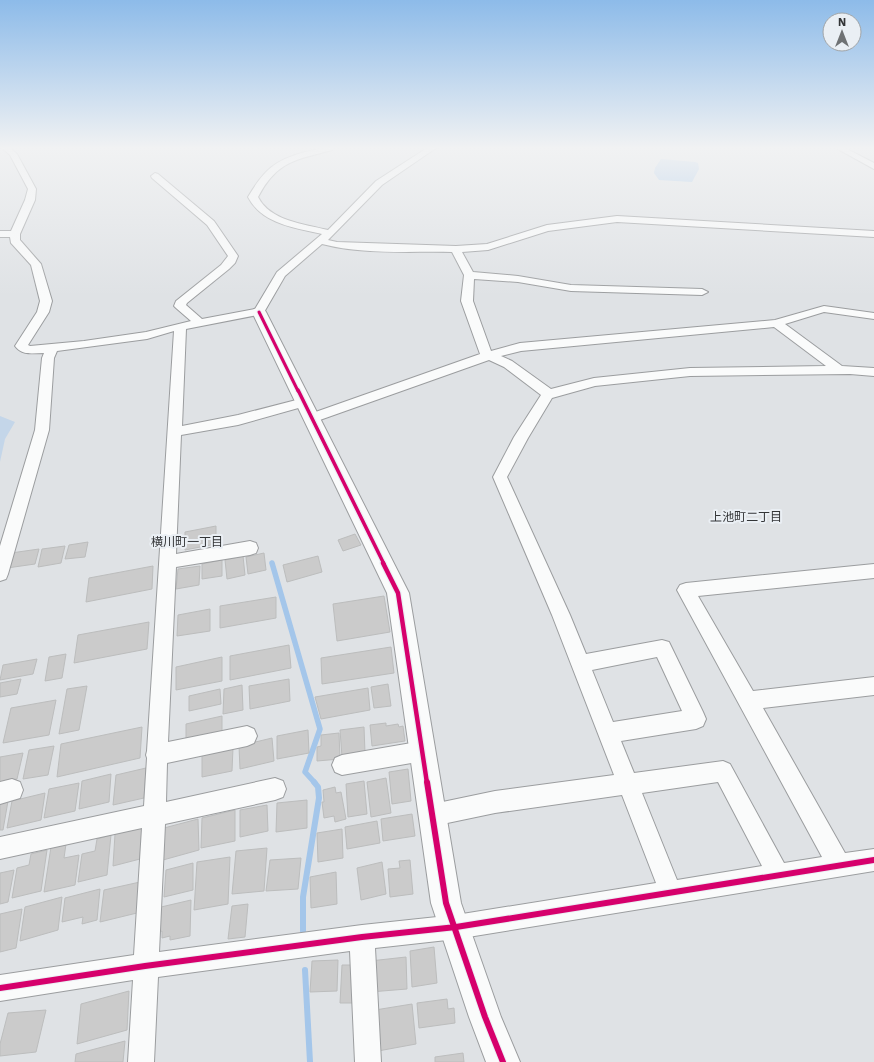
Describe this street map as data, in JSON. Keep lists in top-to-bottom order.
{
  "districts": ["上池町二丁目", "横川町一丁目"],
  "north": "top"
}
